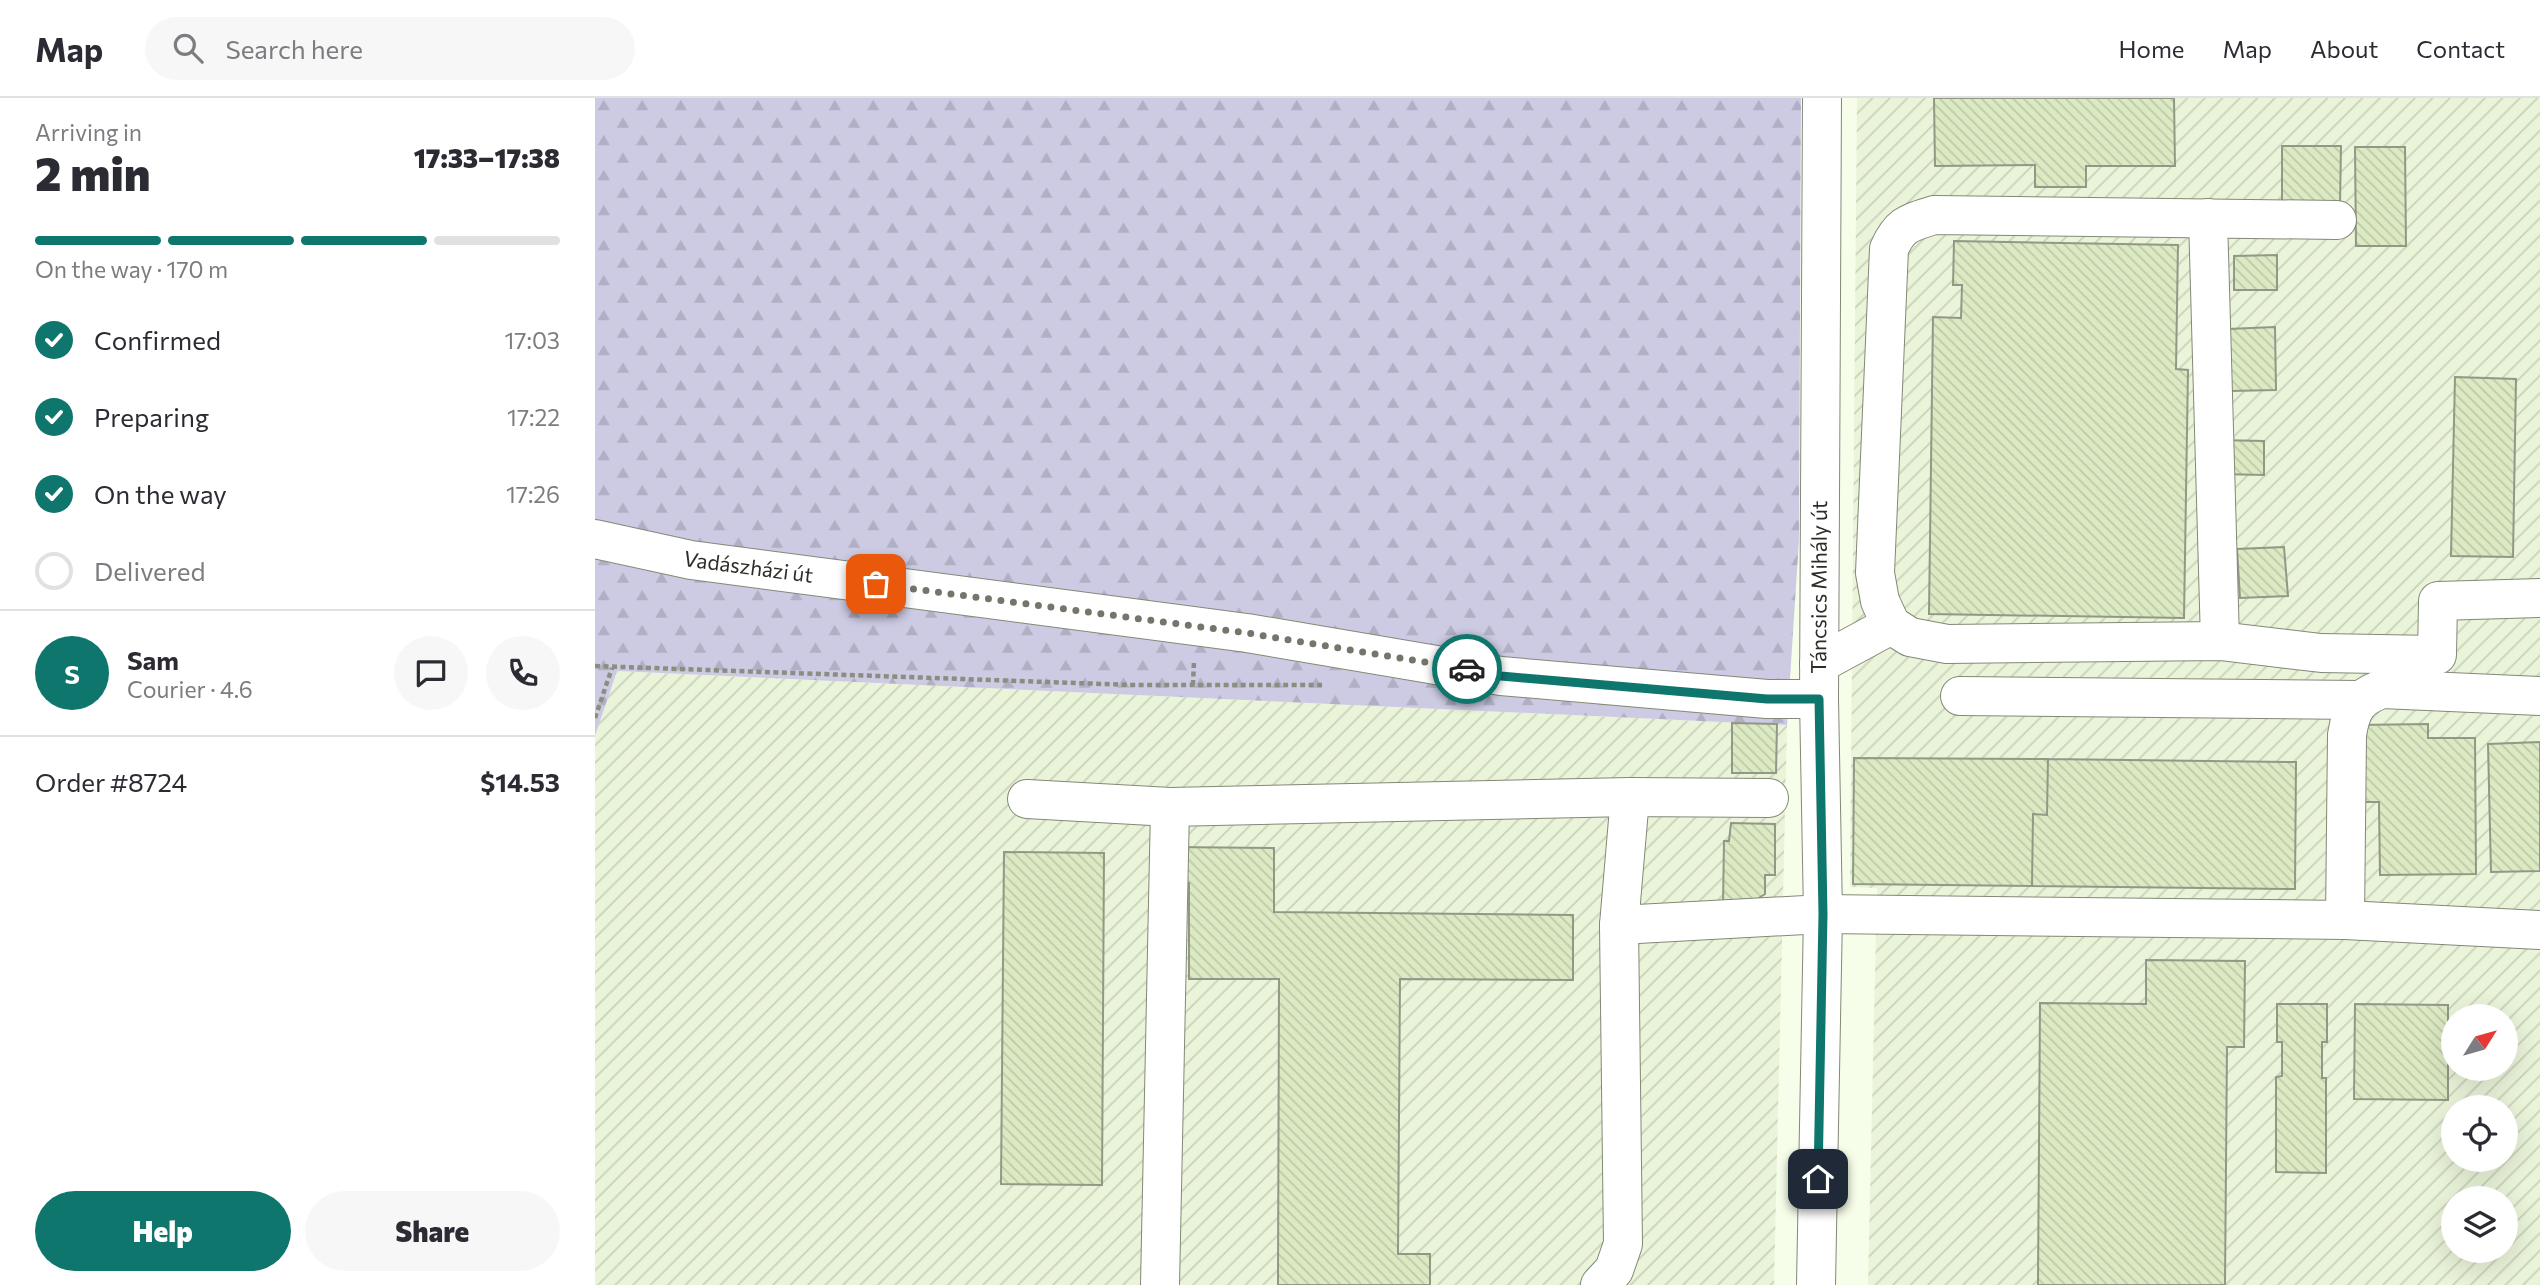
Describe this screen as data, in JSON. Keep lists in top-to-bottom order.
{
  "streets": {
    "street": ["Vadászházi út", "Táncsics Mihály út"]
  },
  "crossings": [
    ["Vadászházi út", "Táncsics Mihály út"]
  ],
  "north": "top right",
  "page": {
    "header": "Map",
    "search": "Search here",
    "nav": [
      "Home",
      "Map",
      "About",
      "Contact"
    ],
    "heading": ["2 min", "Arriving in", "17:33–17:38"],
    "panel": [
      "Sam",
      "Courier · 4.6",
      "Order #8724",
      "$14.53"
    ],
    "bar": "On the way · 170 m",
    "list": [
      ["Confirmed", "17:03"],
      ["Preparing", "17:22"],
      ["On the way", "17:26"],
      "Delivered"
    ],
    "round": "S",
    "buttons": ["Help", "Share"]
  }
}
